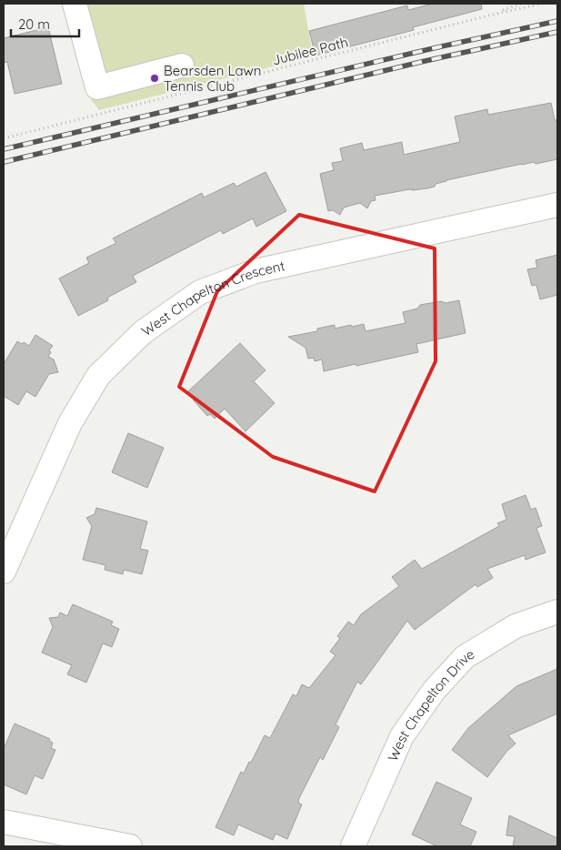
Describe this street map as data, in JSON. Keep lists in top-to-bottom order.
{
  "streets": {
    "street": ["West Chapelton Crescent", "West Chapelton Drive"],
    "path": ["Jubilee Path"]
  },
  "places": ["Bearsden Lawn Tennis Club"],
  "scale_bar": "20 m"
}
